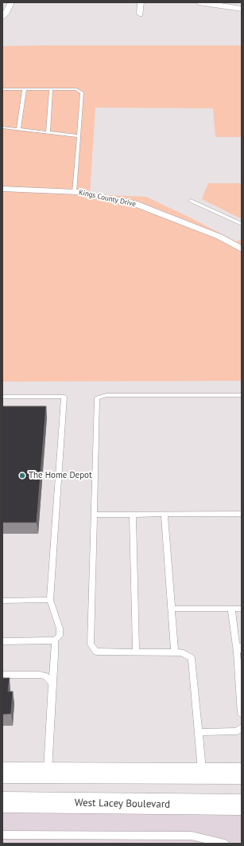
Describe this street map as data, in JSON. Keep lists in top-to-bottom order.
{
  "streets": {
    "main road": ["West Lacey Boulevard"],
    "street": ["Kings County Drive"]
  },
  "places": ["The Home Depot"]
}
